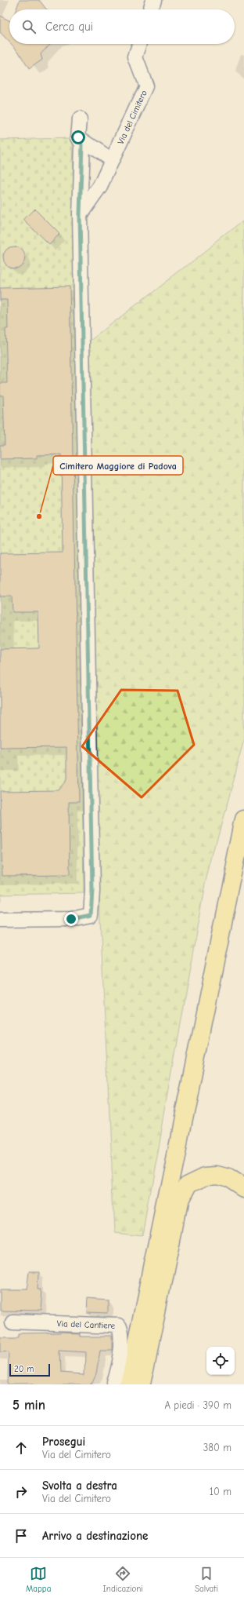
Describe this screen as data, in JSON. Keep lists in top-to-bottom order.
{
  "streets": {
    "street": ["Via del Cimitero", "Via del Cantiere"]
  },
  "places": ["Cimitero Maggiore di Padova"],
  "scale_bar": "20 m",
  "page": {
    "search": "Cerca qui",
    "scale": "20 m",
    "heading": ["5 min", "A piedi · 390 m"],
    "list": [
      ["Prosegui", "Via del Cimitero", "380 m"],
      ["Svolta a destra", "Via del Cimitero", "10 m"],
      "Arrivo a destinazione"
    ],
    "nav": ["Mappa", "Indicazioni", "Salvati"]
  }
}
